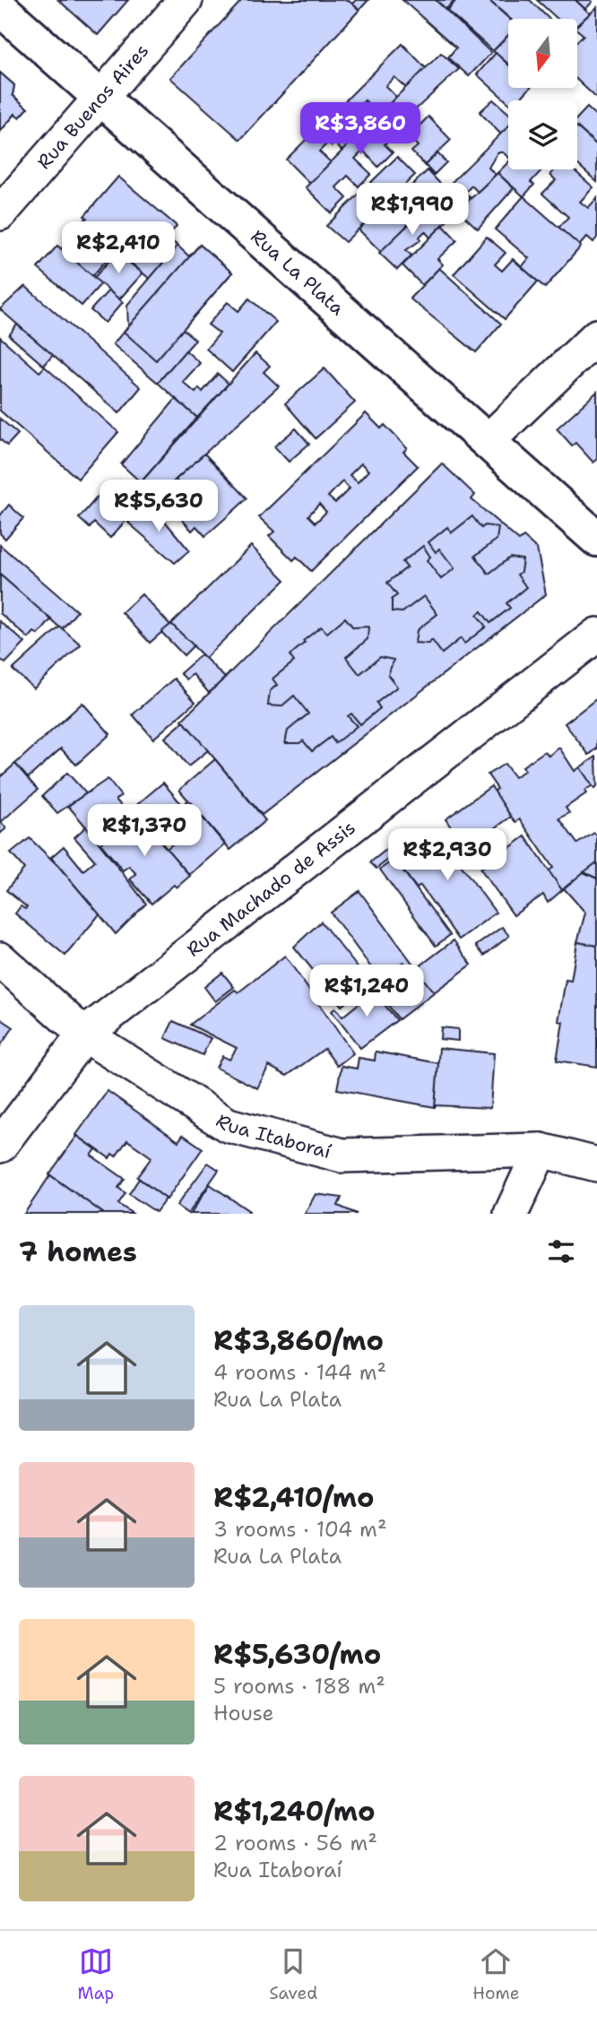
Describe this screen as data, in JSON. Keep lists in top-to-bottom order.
{
  "streets": {
    "street": [
      "Rua Buenos Aires",
      "Rua La Plata",
      "Rua Machado de Assis",
      "Rua Itaboraí"
    ]
  },
  "crossings": [
    ["Rua Buenos Aires", "Rua La Plata"],
    ["Rua Machado de Assis", "Rua Itaboraí"]
  ],
  "north": "bottom",
  "page": {
    "price": [
      "R$3,860",
      "R$1,990",
      "R$2,410",
      "R$5,630",
      "R$1,370",
      "R$2,930",
      "R$1,240"
    ],
    "heading": "7 homes",
    "list": [
      {
        "name": "R$3,860/mo",
        "note": "4 rooms · 144 m² · Rua La Plata"
      },
      {
        "name": "R$2,410/mo",
        "note": "3 rooms · 104 m² · Rua La Plata"
      },
      {
        "name": "R$5,630/mo",
        "note": "5 rooms · 188 m² · House"
      },
      {
        "name": "R$1,240/mo",
        "note": "2 rooms · 56 m² · Rua Itaboraí"
      }
    ],
    "tabs": ["Map", "Saved", "Home"]
  }
}
